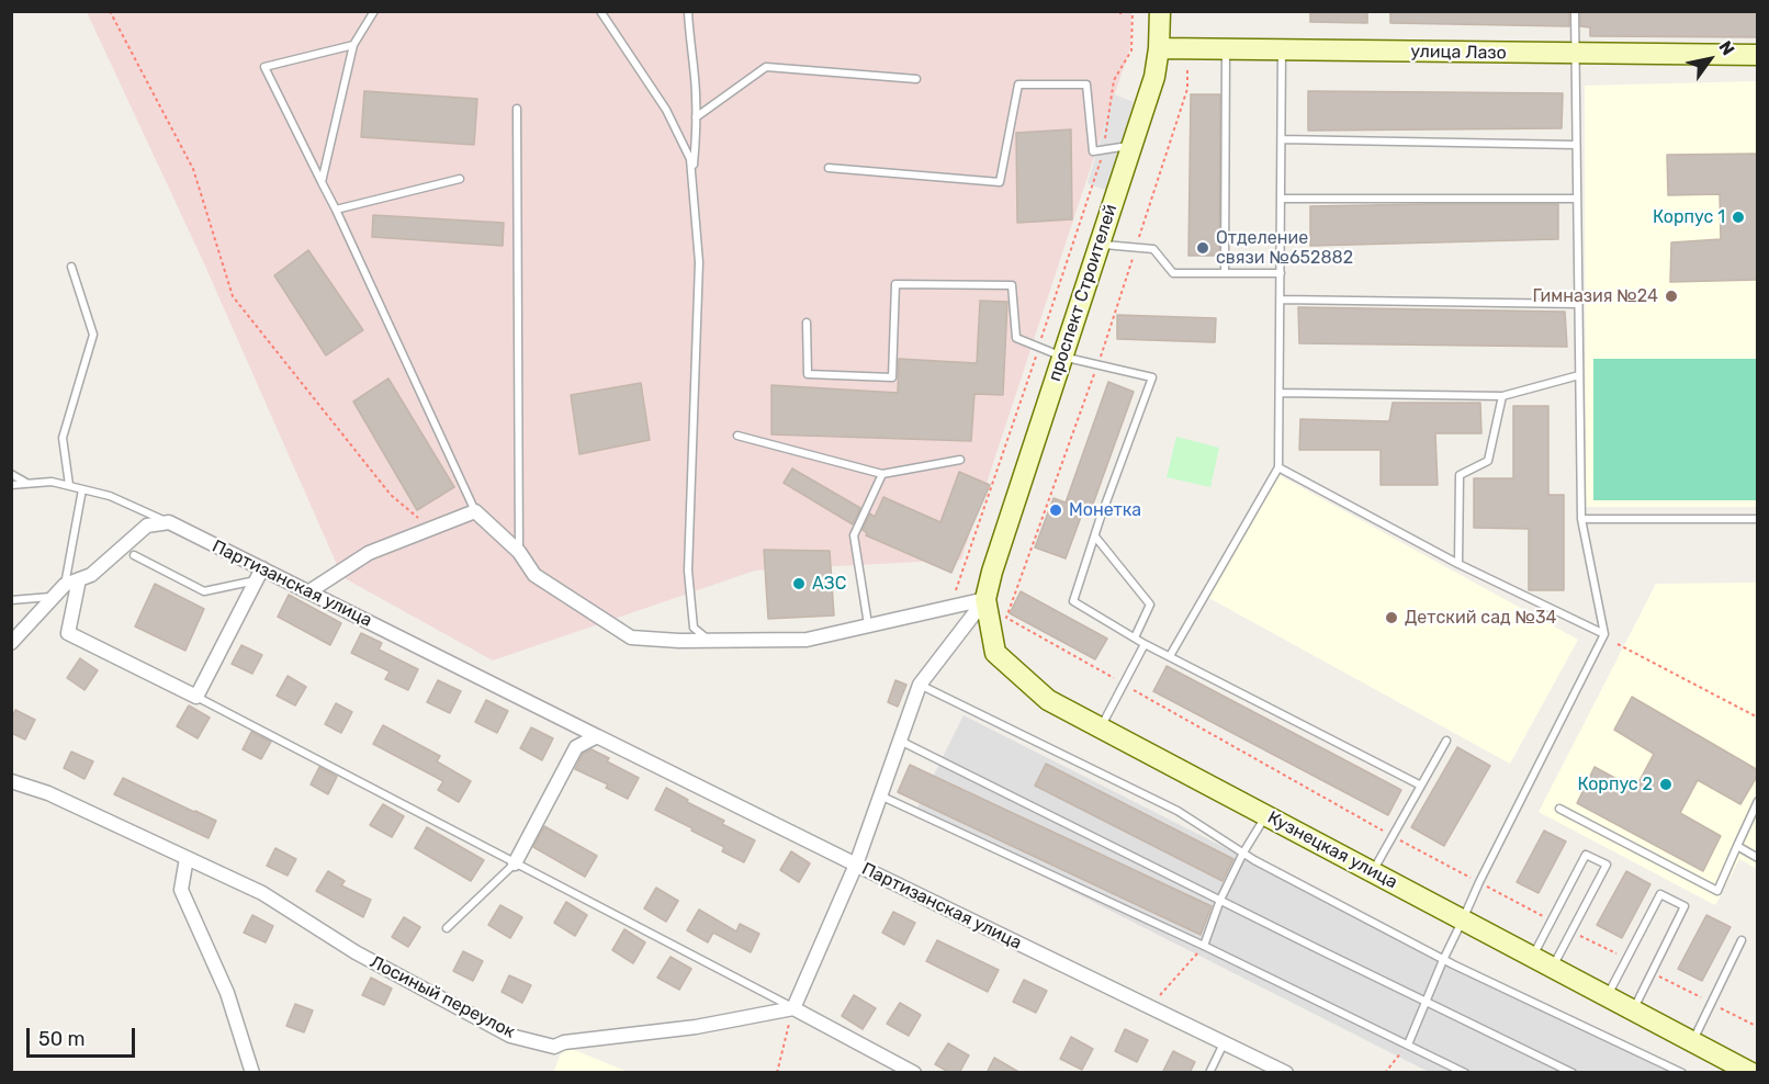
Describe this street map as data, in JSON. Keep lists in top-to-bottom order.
{
  "streets": {
    "main road": ["улица Лазо", "проспект Строителей", "Кузнецкая улица"],
    "street": ["Партизанская улица", "Лосиный переулок"]
  },
  "crossings": [
    ["улица Лазо", "проспект Строителей"],
    ["проспект Строителей", "Кузнецкая улица"]
  ],
  "places": [
    "Корпус 1",
    "Отделение связи №652882",
    "Гимназия №24",
    "Монетка",
    "АЗС",
    "Детский сад №34",
    "Корпус 2"
  ],
  "scale_bar": "50 m",
  "north": "top right"
}
